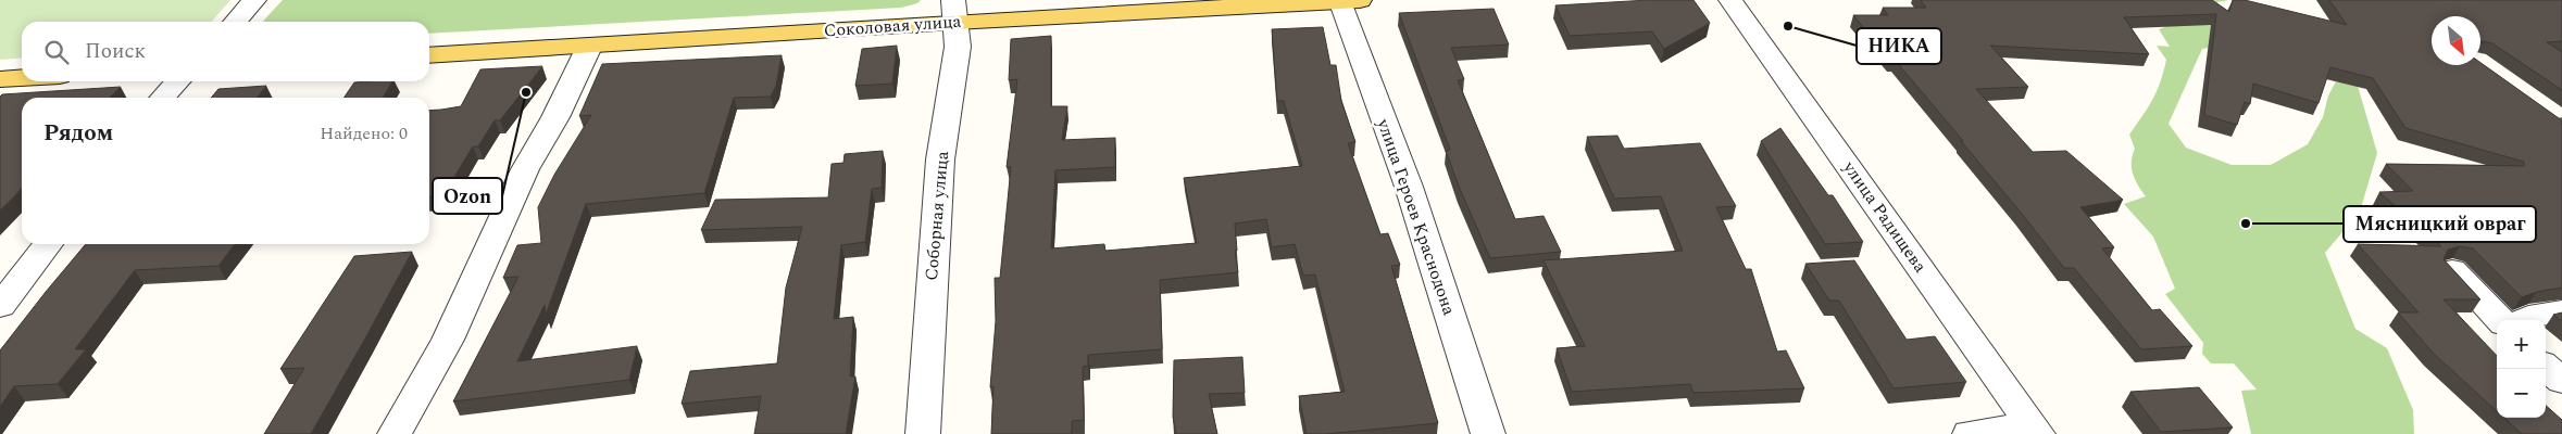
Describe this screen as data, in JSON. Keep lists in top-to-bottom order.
{
  "streets": {
    "main road": ["Соколовая улица"],
    "street": ["Соборная улица", "улица Героев Краснодона", "улица Радищева"]
  },
  "crossings": [
    ["Соколовая улица", "Соборная улица"],
    ["Соколовая улица", "улица Героев Краснодона"]
  ],
  "places": ["НИКА", "Ozon", "Мясницкий овраг"],
  "north": "bottom right",
  "page": {
    "search": "Поиск",
    "heading": ["Рядом", "Найдено: 0"],
    "map_buttons": ["+", "−"]
  }
}
